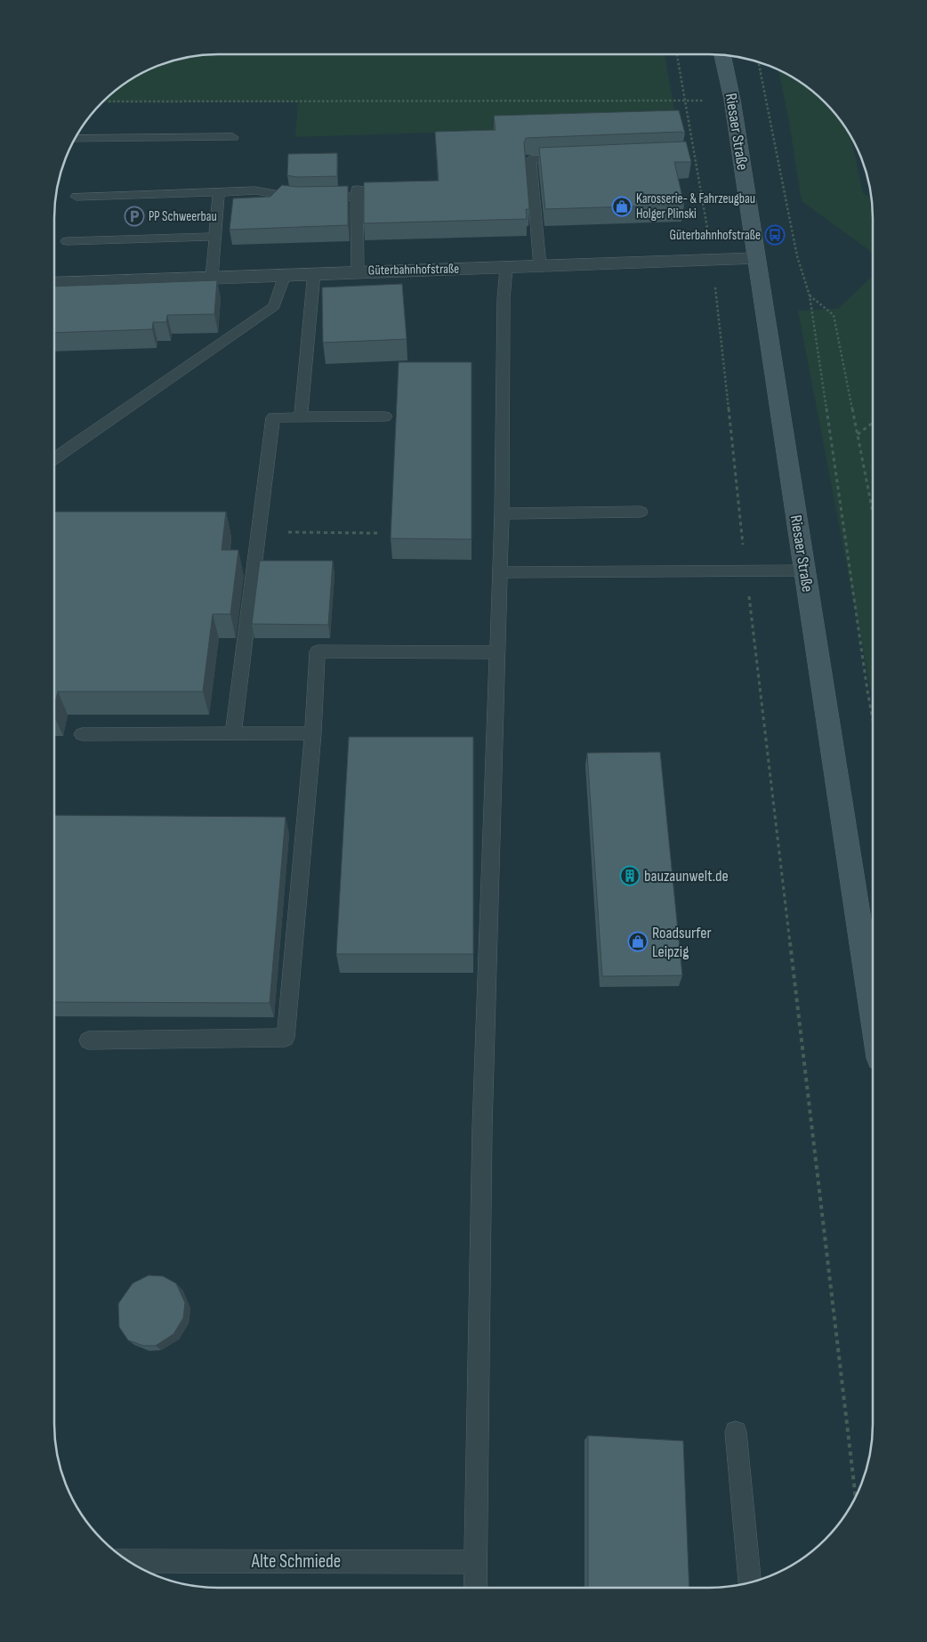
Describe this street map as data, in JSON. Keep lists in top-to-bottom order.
{
  "streets": {
    "main road": ["Riesaer Straße"],
    "street": ["Güterbahnhofstraße"],
    "lane": ["Alte Schmiede"]
  },
  "crossings": [
    ["Riesaer Straße", "Güterbahnhofstraße"]
  ],
  "places": {
    "shop": ["Karosserie- & Fahrzeugbau Holger Plinski", "Roadsurfer Leipzig"],
    "parking": ["PP Schweerbau"],
    "bus stop": ["Güterbahnhofstraße"],
    "building": ["bauzaunwelt.de"]
  }
}
